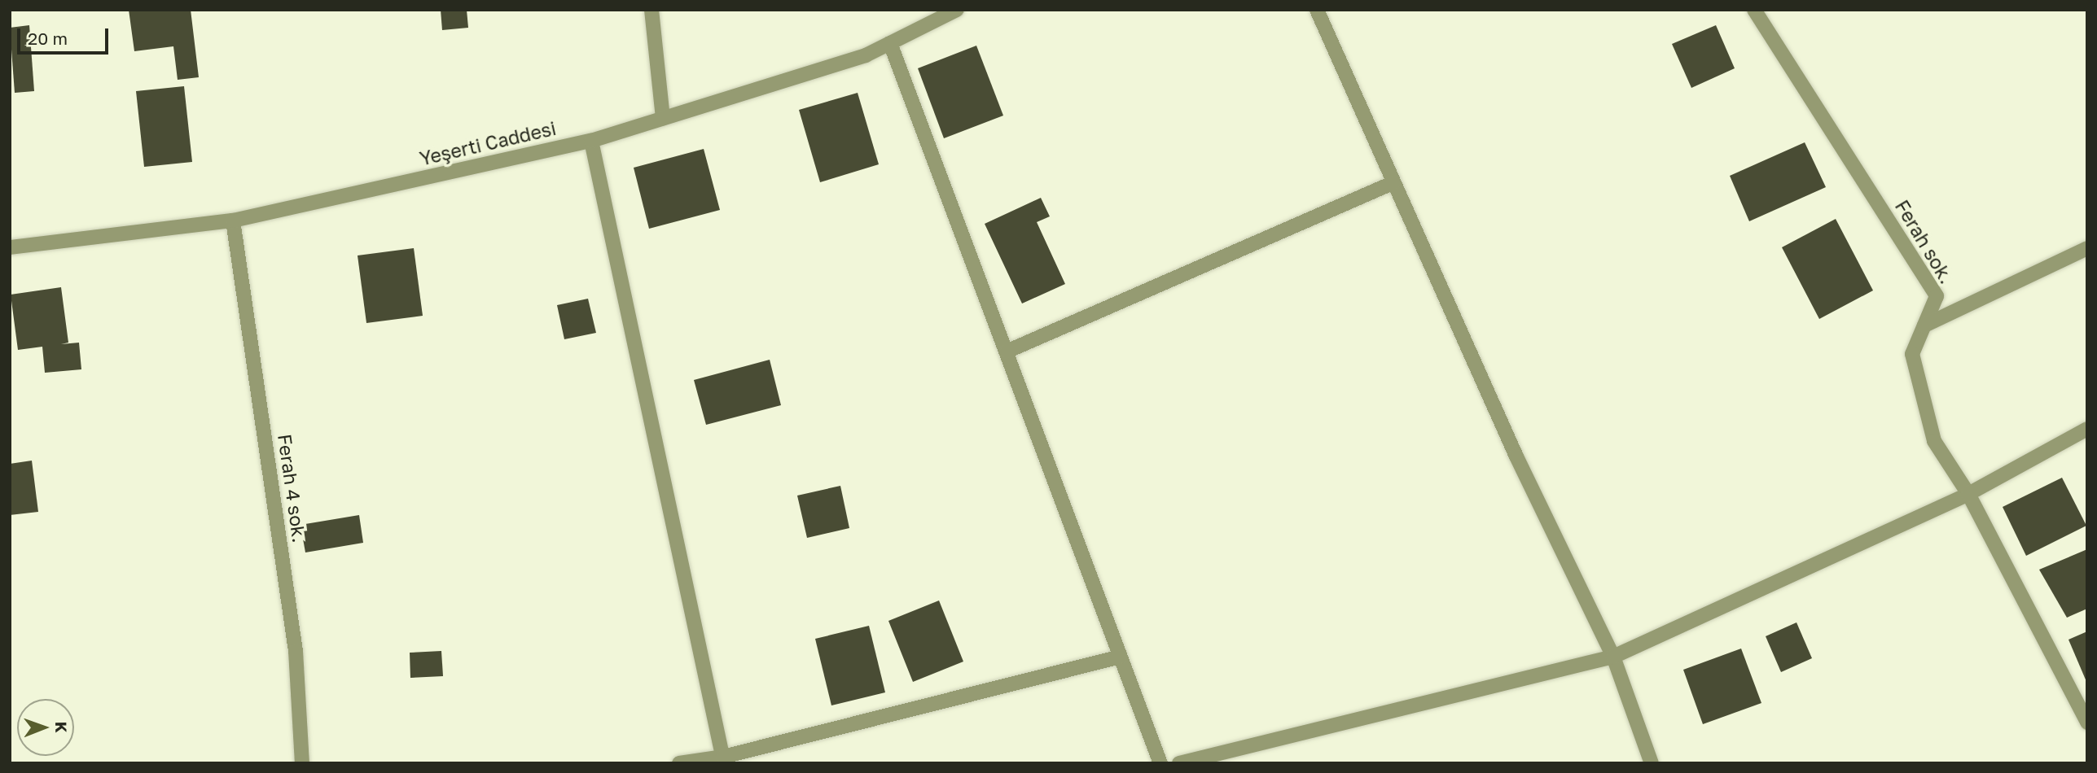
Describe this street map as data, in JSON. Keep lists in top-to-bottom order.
{
  "streets": {
    "street": ["Yeşerti Caddesi", "Ferah sok.", "Ferah 4 sok."]
  },
  "crossings": [
    ["Yeşerti Caddesi", "Ferah 4 sok."]
  ],
  "scale_bar": "20 m",
  "north": "right"
}
